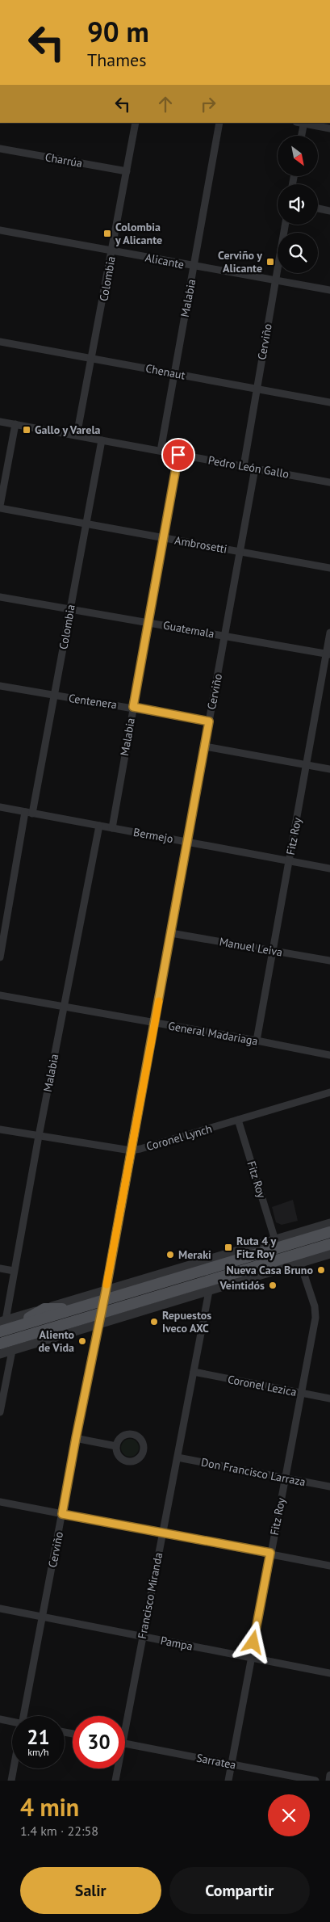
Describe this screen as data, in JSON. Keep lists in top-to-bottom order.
{
  "streets": {
    "street": [
      "Charrúa",
      "Alicante",
      "Colombia",
      "Malabia",
      "Cerviño",
      "Chenaut",
      "Pedro León Gallo",
      "Ambrosetti",
      "Guatemala",
      "Centenera",
      "Bermejo",
      "Fitz Roy",
      "Manuel Leiva",
      "General Madariaga",
      "Coronel Lynch",
      "Coronel Lezica",
      "Don Francisco Larraza",
      "Francisco Miranda",
      "Pampa",
      "Sarratea"
    ]
  },
  "crossings": [
    ["Charrúa", "Colombia"],
    ["Alicante", "Colombia"],
    ["Alicante", "Malabia"],
    ["Alicante", "Cerviño"],
    ["Colombia", "Chenaut"],
    ["Colombia", "Pedro León Gallo"],
    ["Colombia", "Ambrosetti"],
    ["Colombia", "Guatemala"],
    ["Colombia", "Centenera"],
    ["Colombia", "Bermejo"],
    ["Malabia", "Chenaut"],
    ["Malabia", "Pedro León Gallo"],
    ["Malabia", "Ambrosetti"],
    ["Malabia", "Guatemala"],
    ["Malabia", "Centenera"],
    ["Malabia", "Bermejo"],
    ["Malabia", "General Madariaga"],
    ["Malabia", "Coronel Lynch"],
    ["Cerviño", "Chenaut"],
    ["Cerviño", "Pedro León Gallo"],
    ["Cerviño", "Ambrosetti"],
    ["Cerviño", "Guatemala"],
    ["Cerviño", "Centenera"],
    ["Cerviño", "Bermejo"],
    ["Cerviño", "Manuel Leiva"],
    ["Cerviño", "General Madariaga"],
    ["Cerviño", "Coronel Lynch"],
    ["Cerviño", "Pampa"],
    ["Guatemala", "Fitz Roy"],
    ["Bermejo", "Fitz Roy"],
    ["Fitz Roy", "Manuel Leiva"],
    ["Fitz Roy", "General Madariaga"],
    ["Fitz Roy", "Coronel Lynch"],
    ["Fitz Roy", "Coronel Lezica"],
    ["Fitz Roy", "Don Francisco Larraza"],
    ["Fitz Roy", "Pampa"],
    ["Fitz Roy", "Sarratea"],
    ["Coronel Lezica", "Francisco Miranda"],
    ["Don Francisco Larraza", "Francisco Miranda"],
    ["Francisco Miranda", "Pampa"]
  ],
  "places": {
    "transit": [
      "Colombia y Alicante",
      "Cerviño y Alicante",
      "Gallo y Varela",
      "Ruta 4 y Fitz Roy"
    ],
    "other": [
      "Meraki",
      "Nueva Casa Bruno",
      "Veintidós",
      "Repuestos Iveco AXC",
      "Aliento de Vida"
    ]
  },
  "north": "bottom right",
  "page": {
    "turn": ["90 m", "Thames"],
    "speed": "21 km/h",
    "limit": "30",
    "heading": ["4 min", "1.4 km · 22:58"],
    "buttons": ["Salir", "Compartir"]
  }
}
